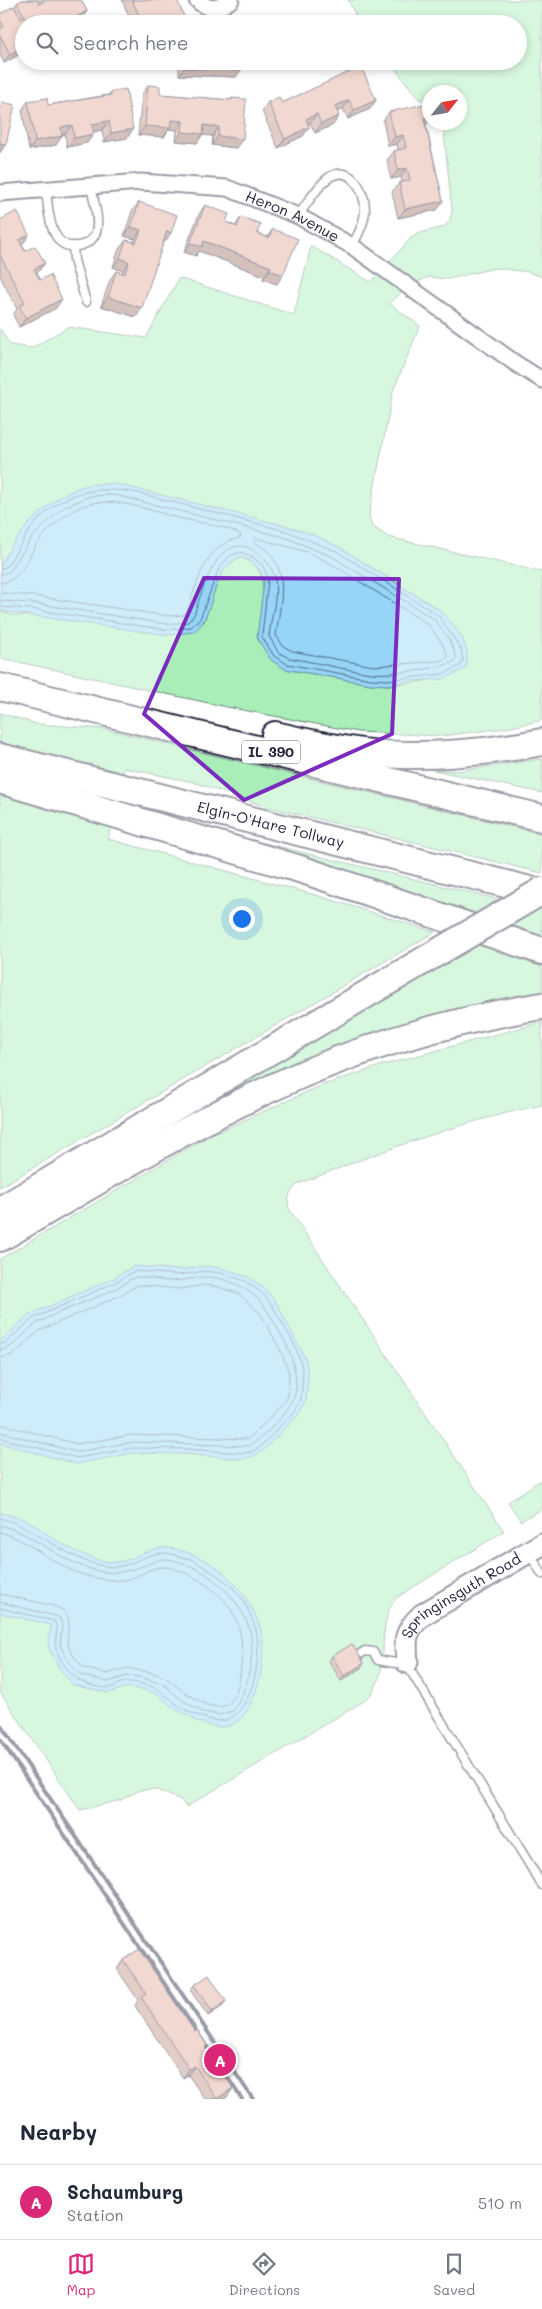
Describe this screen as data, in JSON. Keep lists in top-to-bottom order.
{
  "streets": {
    "highway": ["IL 390", "Elgin-O'Hare Tollway"],
    "street": ["Heron Avenue", "Springinsguth Road"]
  },
  "north": "top right",
  "page": {
    "search": "Search here",
    "pins": "A",
    "heading": "Nearby",
    "list": [
      {
        "mark": "A",
        "name": "Schaumburg",
        "note": "Station",
        "value": "510 m"
      }
    ],
    "nav": ["Map", "Directions", "Saved"]
  }
}
